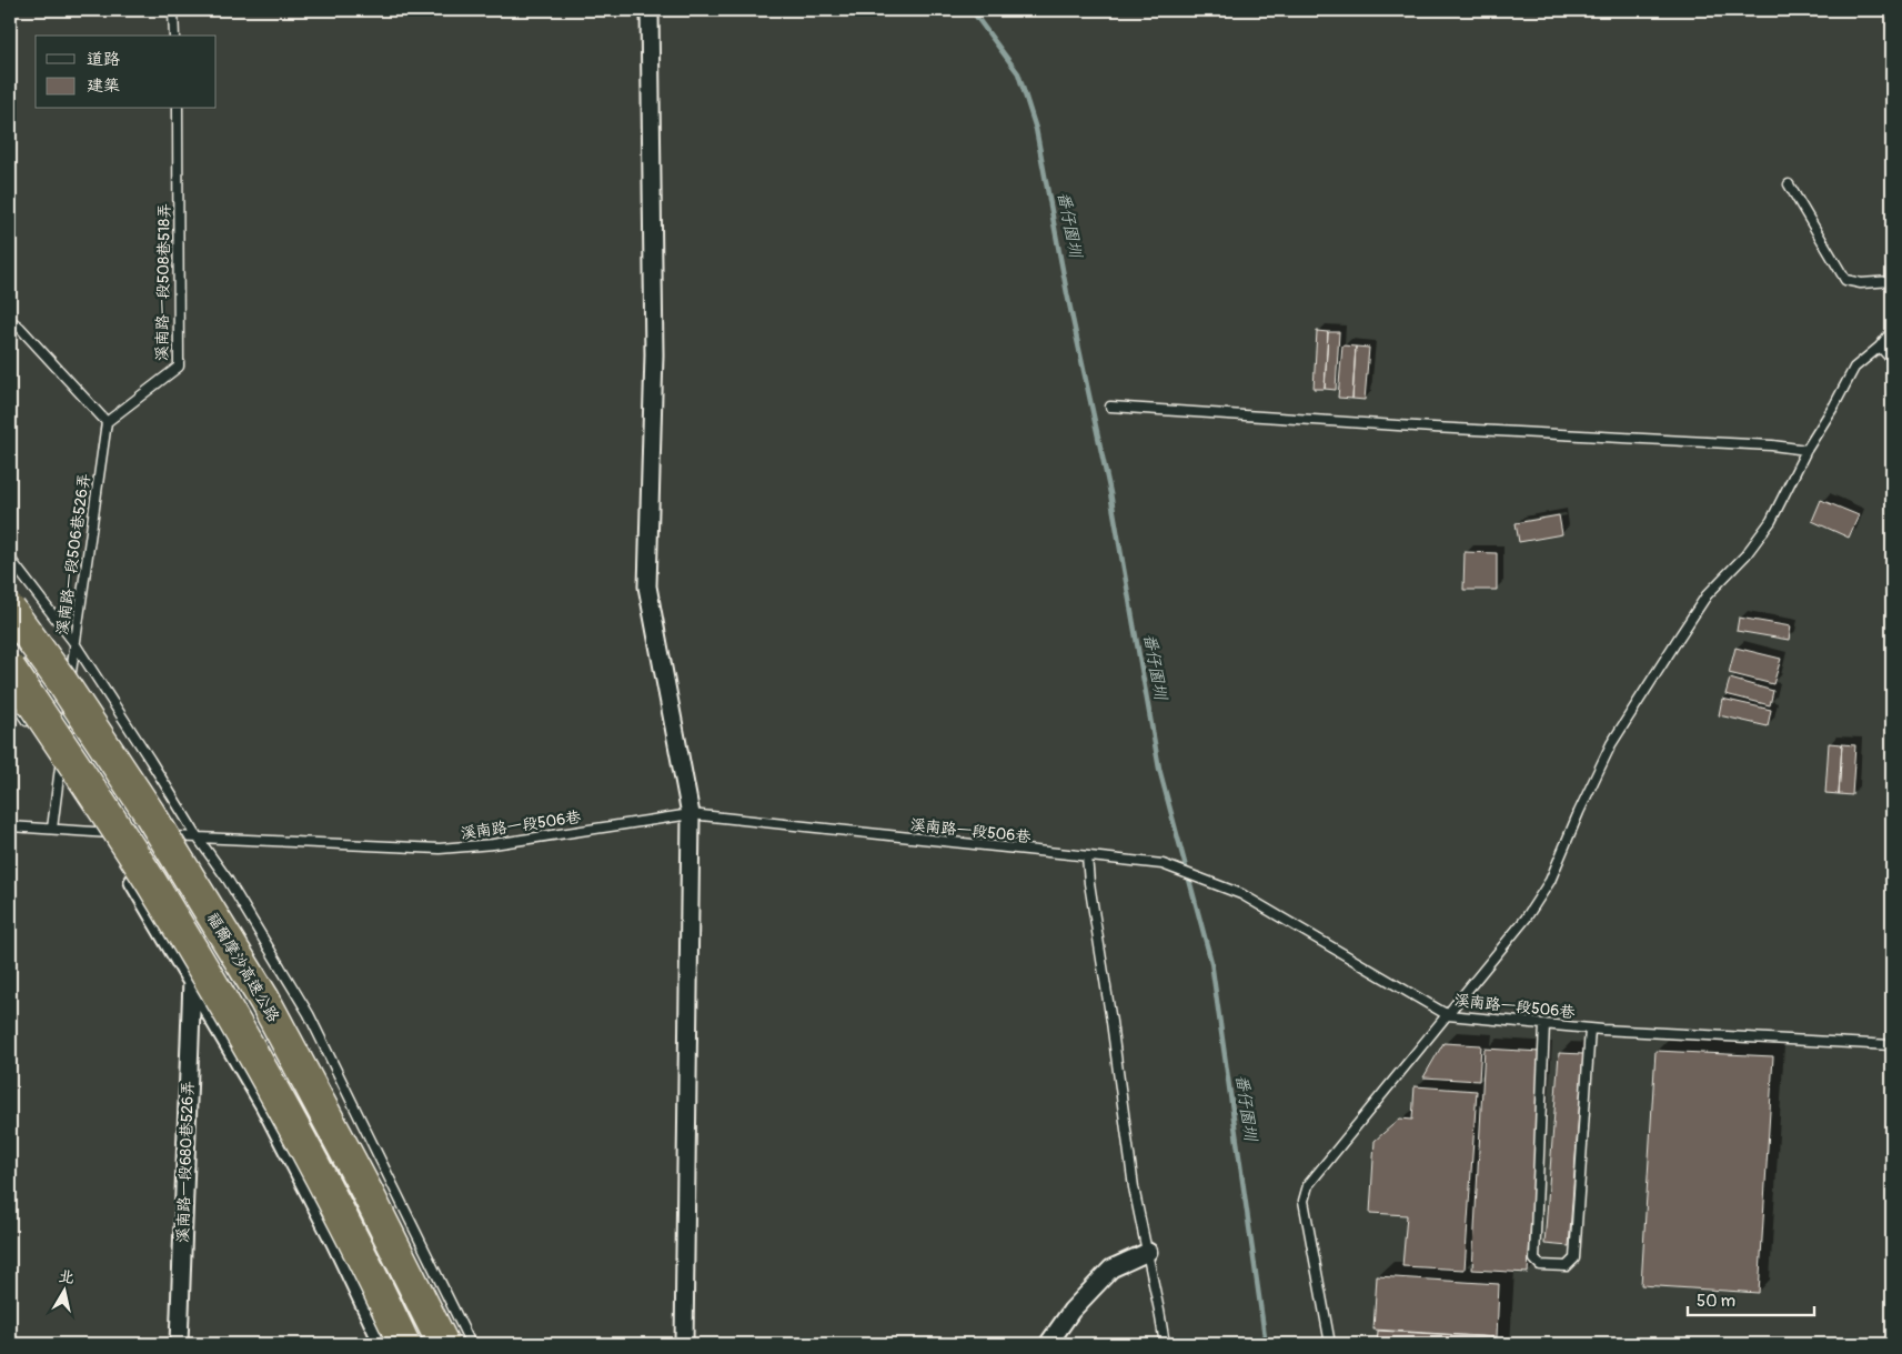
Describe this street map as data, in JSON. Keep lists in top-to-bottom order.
{
  "streets": {
    "highway": ["福爾摩沙高速公路"],
    "street": ["溪南路一段680巷526弄"],
    "lane": ["溪南路一段508巷518弄", "溪南路一段506巷526弄", "溪南路一段506巷"]
  },
  "crossings": [
    ["溪南路一段508巷518弄", "溪南路一段506巷526弄"]
  ],
  "water": ["番仔園圳"],
  "legend": ["道路", "建築"],
  "scale_bar": "50 m",
  "north": "top"
}
